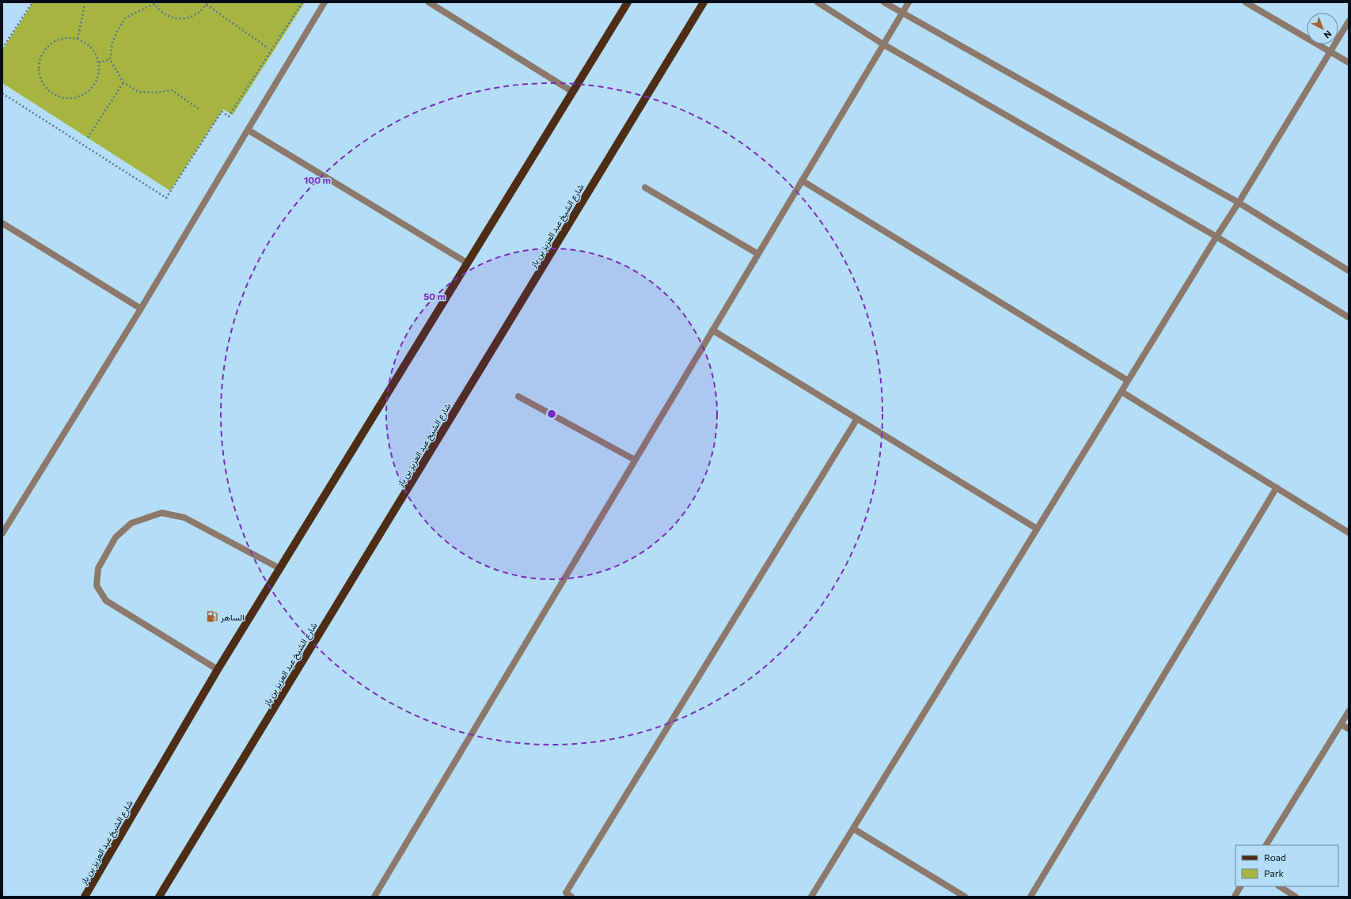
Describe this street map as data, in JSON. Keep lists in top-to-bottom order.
{
  "streets": {
    "main road": ["شارع الشيخ عبد العزيز بن باز"]
  },
  "places": {
    "fuel station": ["الساهر"]
  },
  "legend": ["Road", "Park"],
  "north": "bottom right",
  "rings": ["100 m", "50 m"]
}
